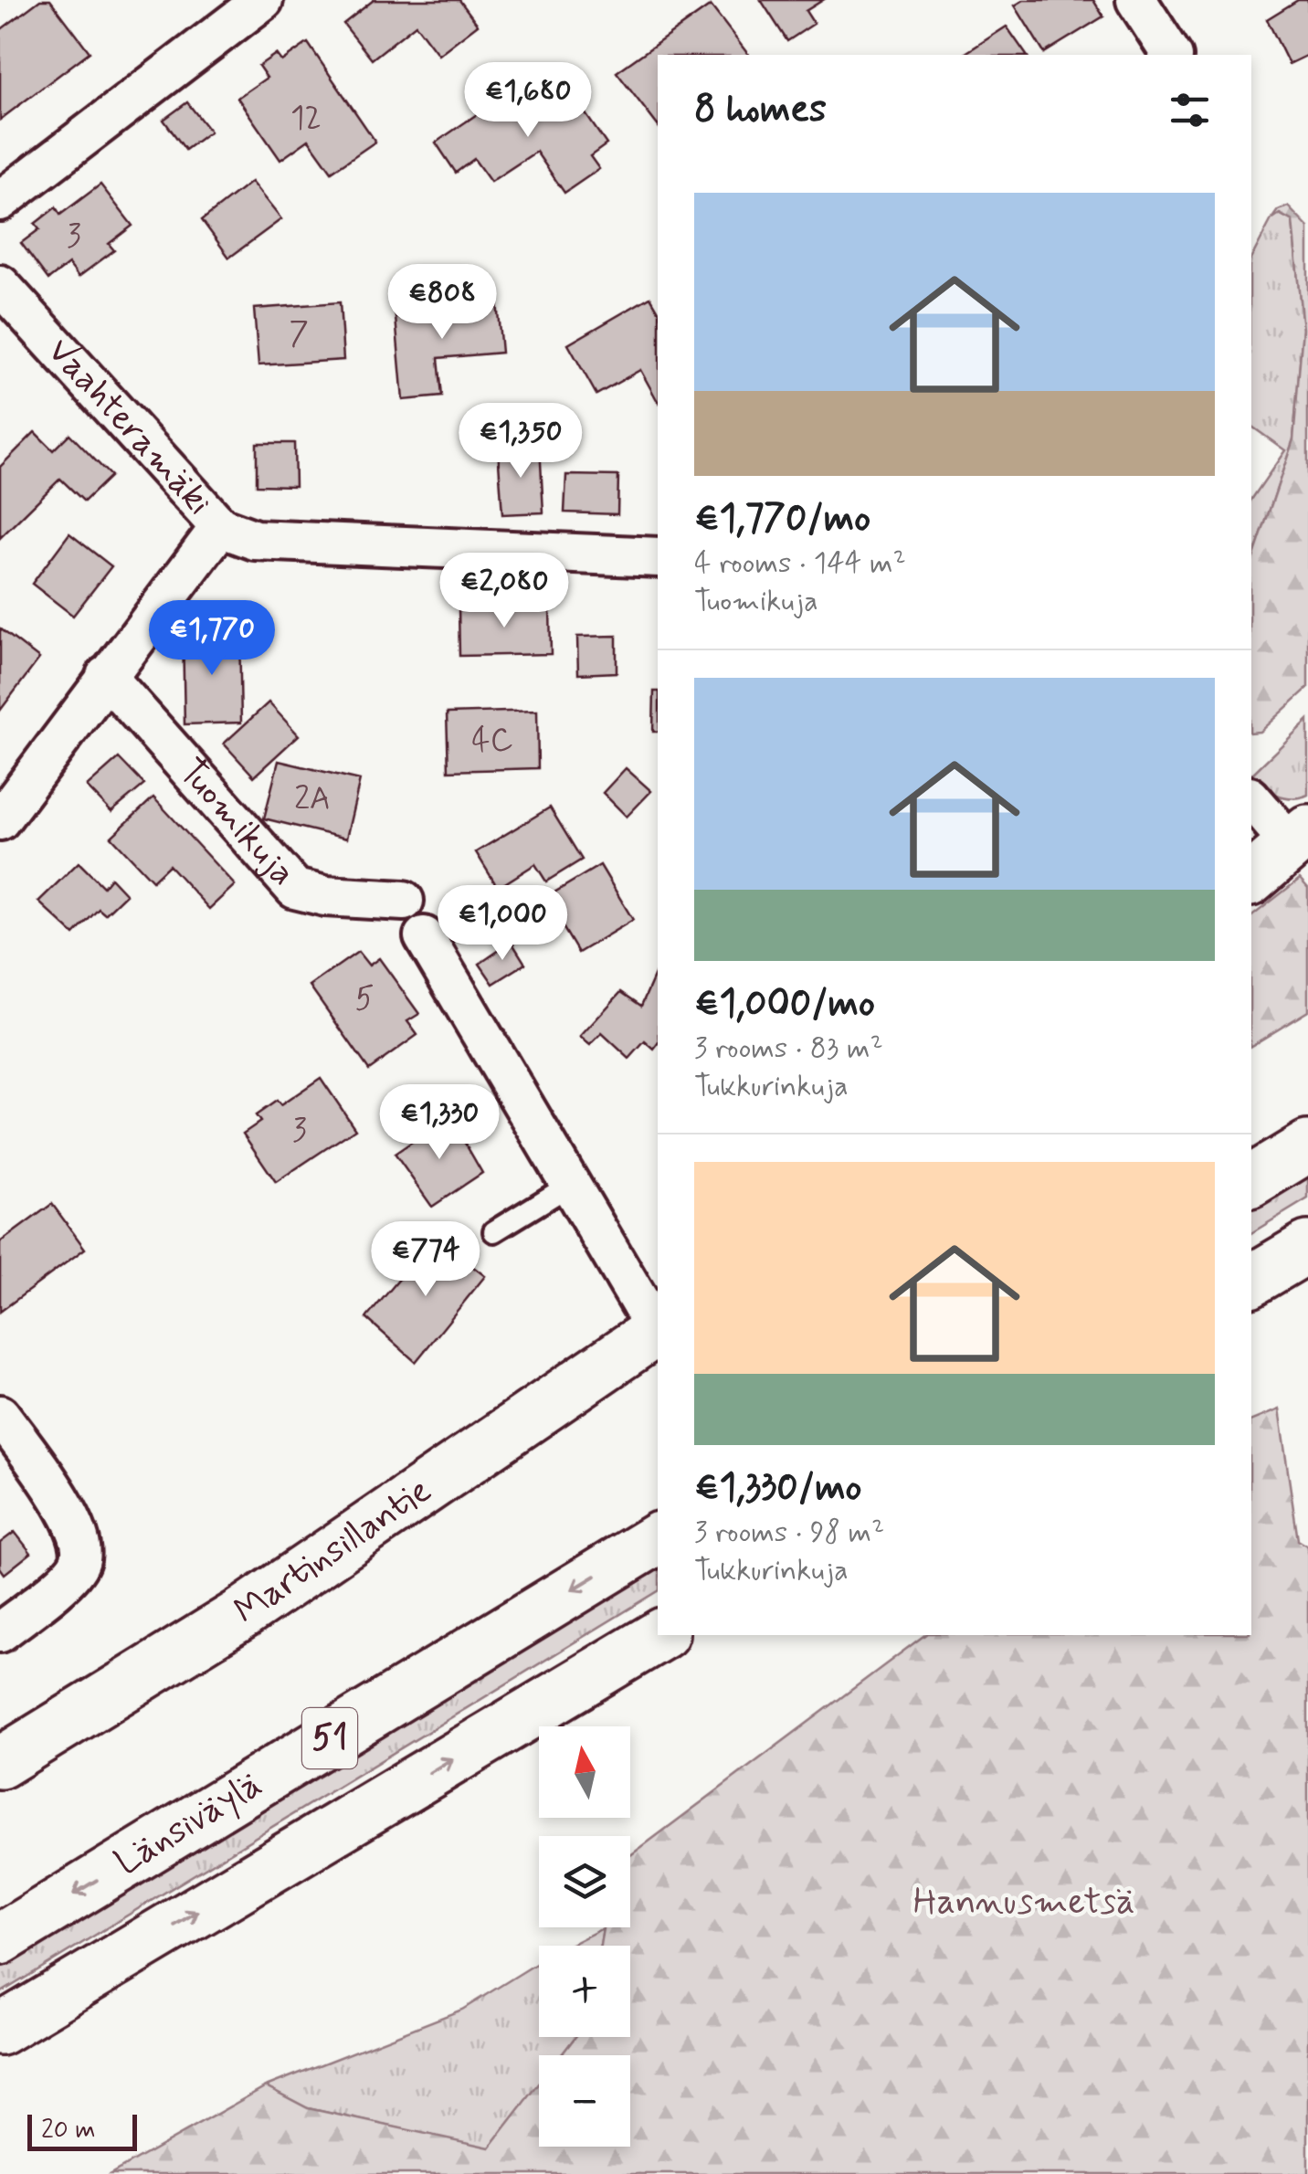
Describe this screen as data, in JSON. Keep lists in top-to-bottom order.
{
  "streets": {
    "main road": ["Martinsillantie", "51", "Länsiväylä"],
    "street": ["Vaahteramäki", "Tuomikuja"]
  },
  "parks": ["Hannusmetsä"],
  "house_numbers": [
    "12",
    "3",
    "7",
    "4C",
    "2A",
    "5",
    "3"
  ],
  "scale_bar": "20 m",
  "north": "top",
  "page": {
    "heading": "8 homes",
    "price": [
      "€1,680",
      "€808",
      "€1,350",
      "€2,080",
      "€1,770",
      "€1,000",
      "€1,330",
      "€774"
    ],
    "list": [
      {
        "name": "€1,770/mo",
        "note": "4 rooms · 144 m² · Tuomikuja"
      },
      {
        "name": "€1,000/mo",
        "note": "3 rooms · 83 m² · Tukkurinkuja"
      },
      {
        "name": "€1,330/mo",
        "note": "3 rooms · 98 m² · Tukkurinkuja"
      }
    ],
    "map_buttons": ["+", "−"],
    "scale": "20 m"
  }
}
